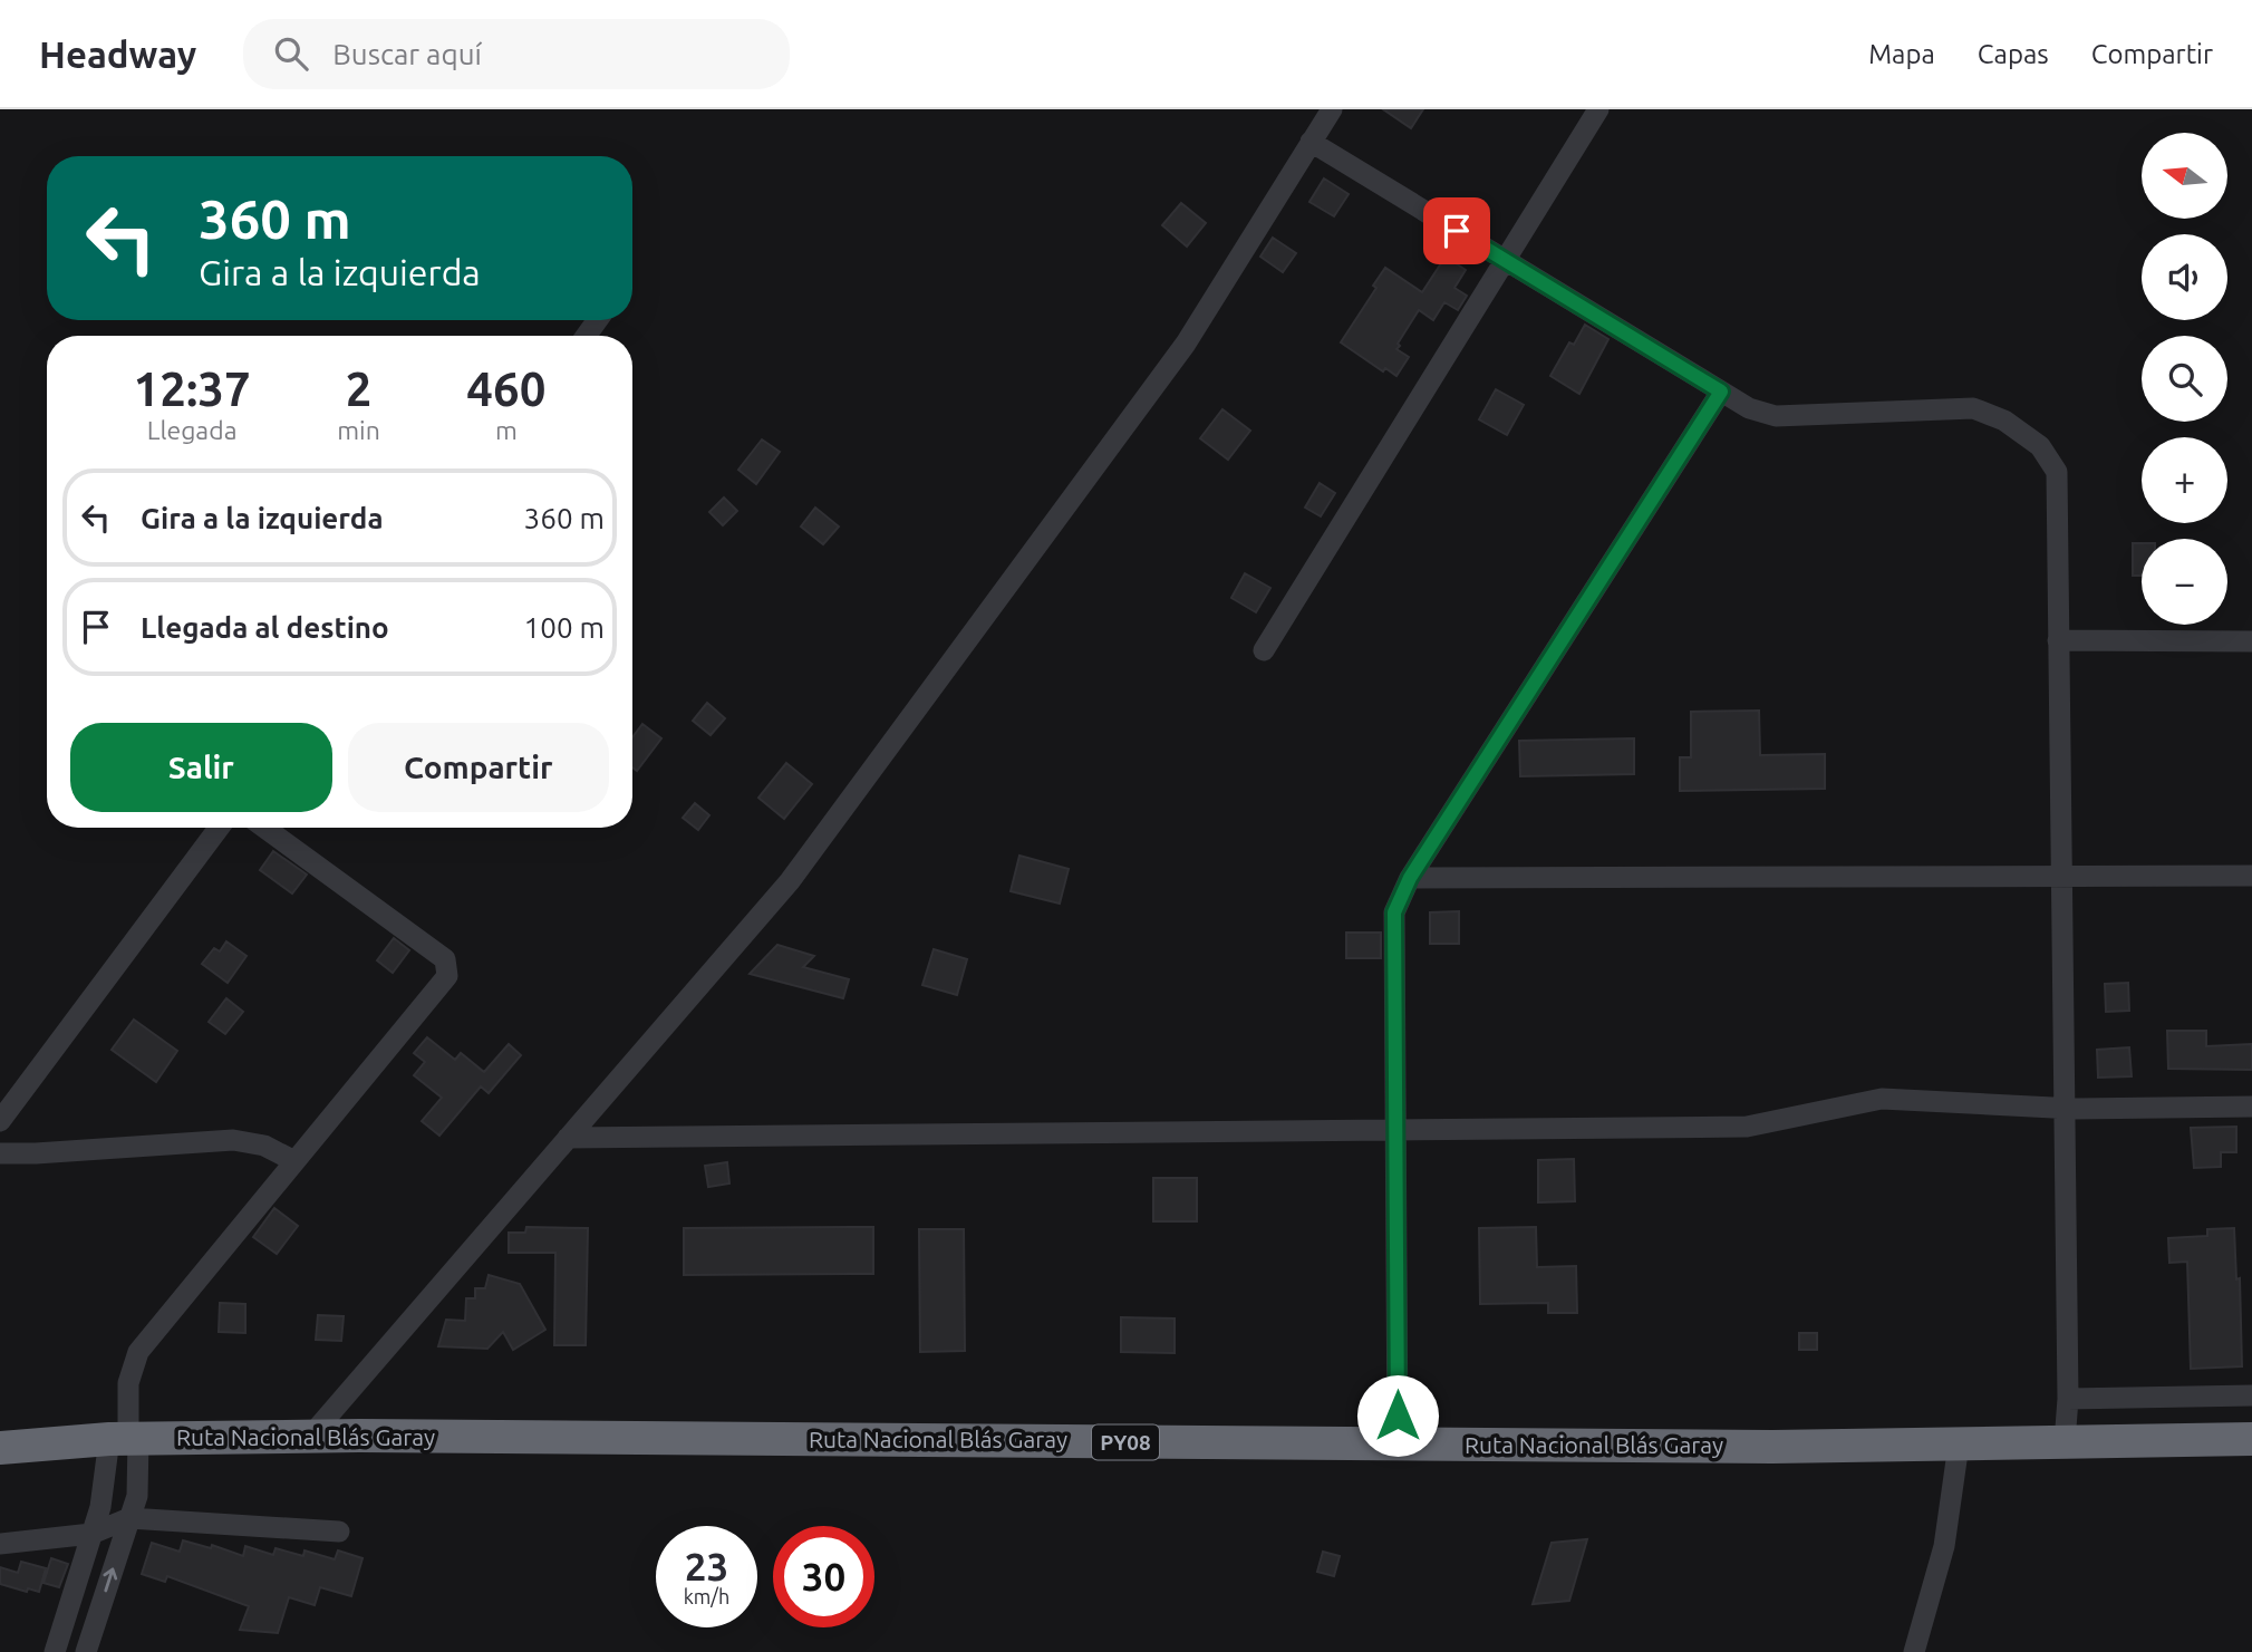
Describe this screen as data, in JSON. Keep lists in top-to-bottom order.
{
  "streets": {
    "highway": ["Ruta Nacional Blás Garay", "PY08"]
  },
  "north": "left",
  "page": {
    "header": "Headway",
    "search": "Buscar aquí",
    "nav": ["Mapa", "Capas", "Compartir"],
    "map_buttons": ["+", "−"],
    "turn": ["360 m", "Gira a la izquierda"],
    "eta": [
      "12:37",
      "Llegada",
      "2",
      "min",
      "460",
      "m"
    ],
    "list": [
      {
        "name": "Gira a la izquierda",
        "value": "360 m"
      },
      {
        "name": "Llegada al destino",
        "value": "100 m"
      }
    ],
    "buttons": ["Salir", "Compartir"],
    "speed": "23 km/h",
    "limit": "30"
  }
}
